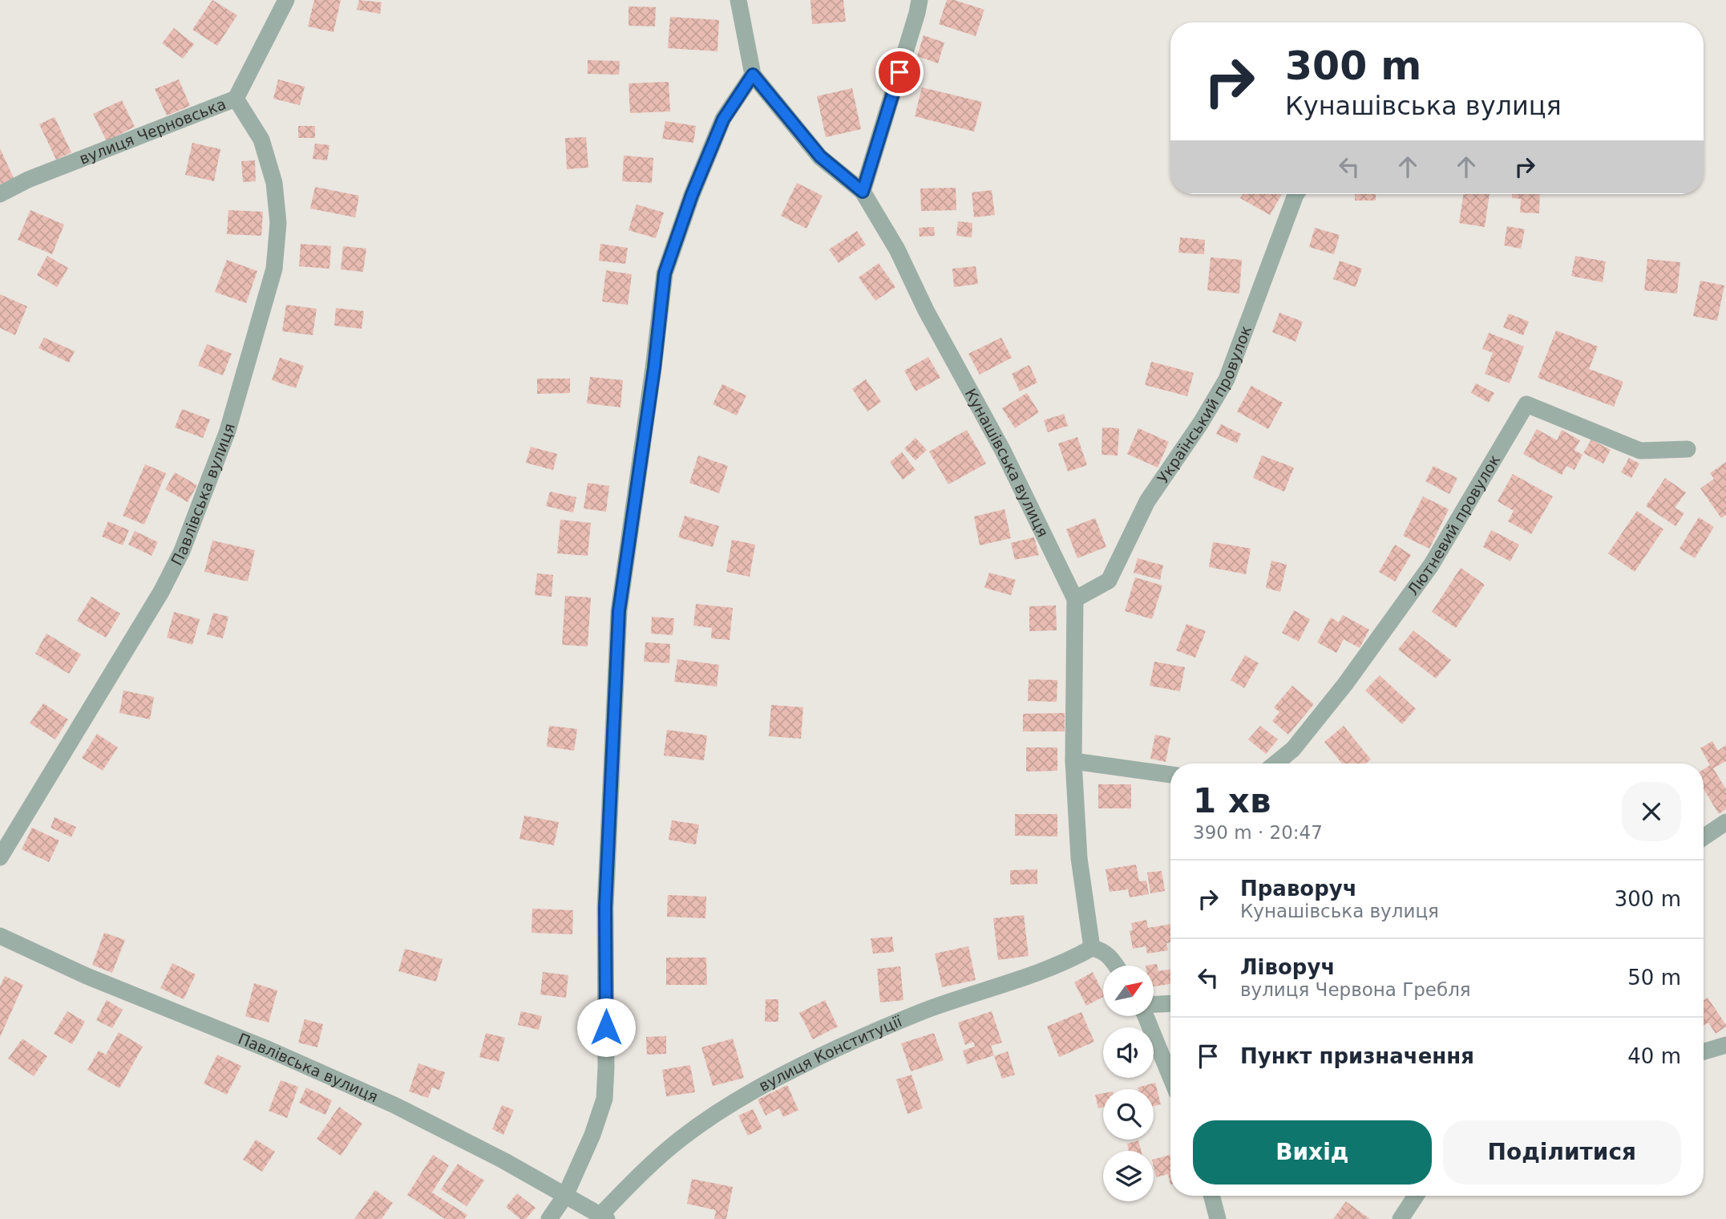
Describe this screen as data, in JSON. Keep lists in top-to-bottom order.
{
  "streets": {
    "street": [
      "вулиця Черновська",
      "Український провулок",
      "Кунашівська вулиця",
      "Павлівська вулиця",
      "Лютневий провулок",
      "вулиця Конституції"
    ]
  },
  "crossings": [
    ["вулиця Черновська", "Павлівська вулиця"],
    ["Український провулок", "Кунашівська вулиця"],
    ["Кунашівська вулиця", "вулиця Конституції"],
    ["Павлівська вулиця", "вулиця Конституції"]
  ],
  "north": "top right",
  "page": {
    "turn": ["300 m", "Кунашівська вулиця"],
    "heading": ["1 хв", "390 m · 20:47"],
    "list": [
      {
        "name": "Праворуч",
        "note": "Кунашівська вулиця",
        "value": "300 m"
      },
      {
        "name": "Ліворуч",
        "note": "вулиця Червона Гребля",
        "value": "50 m"
      },
      {
        "name": "Пункт призначення",
        "value": "40 m"
      }
    ],
    "buttons": ["Вихід", "Поділитися"]
  }
}
